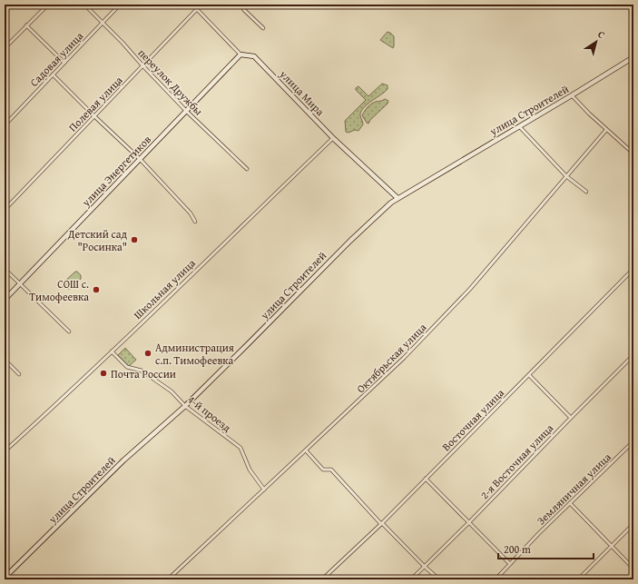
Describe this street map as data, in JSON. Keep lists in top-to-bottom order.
{
  "streets": {
    "main road": ["улица Мира", "улица Строителей", "улица Энергетиков"],
    "street": [
      "Садовая улица",
      "переулок Дружбы",
      "Полевая улица",
      "Школьная улица",
      "Октябрьская улица",
      "4-й проезд",
      "Восточная улица",
      "2-я Восточная улица",
      "Земляничная улица"
    ]
  },
  "crossings": [
    ["Садовая улица", "переулок Дружбы"],
    ["переулок Дружбы", "Полевая улица"],
    ["переулок Дружбы", "улица Энергетиков"],
    ["улица Мира", "Полевая улица"],
    ["улица Мира", "улица Строителей"],
    ["улица Мира", "улица Энергетиков"],
    ["улица Мира", "Школьная улица"],
    ["улица Строителей", "4-й проезд"],
    ["Школьная улица", "4-й проезд"],
    ["Октябрьская улица", "4-й проезд"]
  ],
  "places": [
    "Детский сад \"Росинка\"",
    "СОШ с. Тимофеевка",
    "Администрация с.п. Тимофеевка",
    "Почта России"
  ],
  "scale_bar": "200 m",
  "north": "top right"
}
